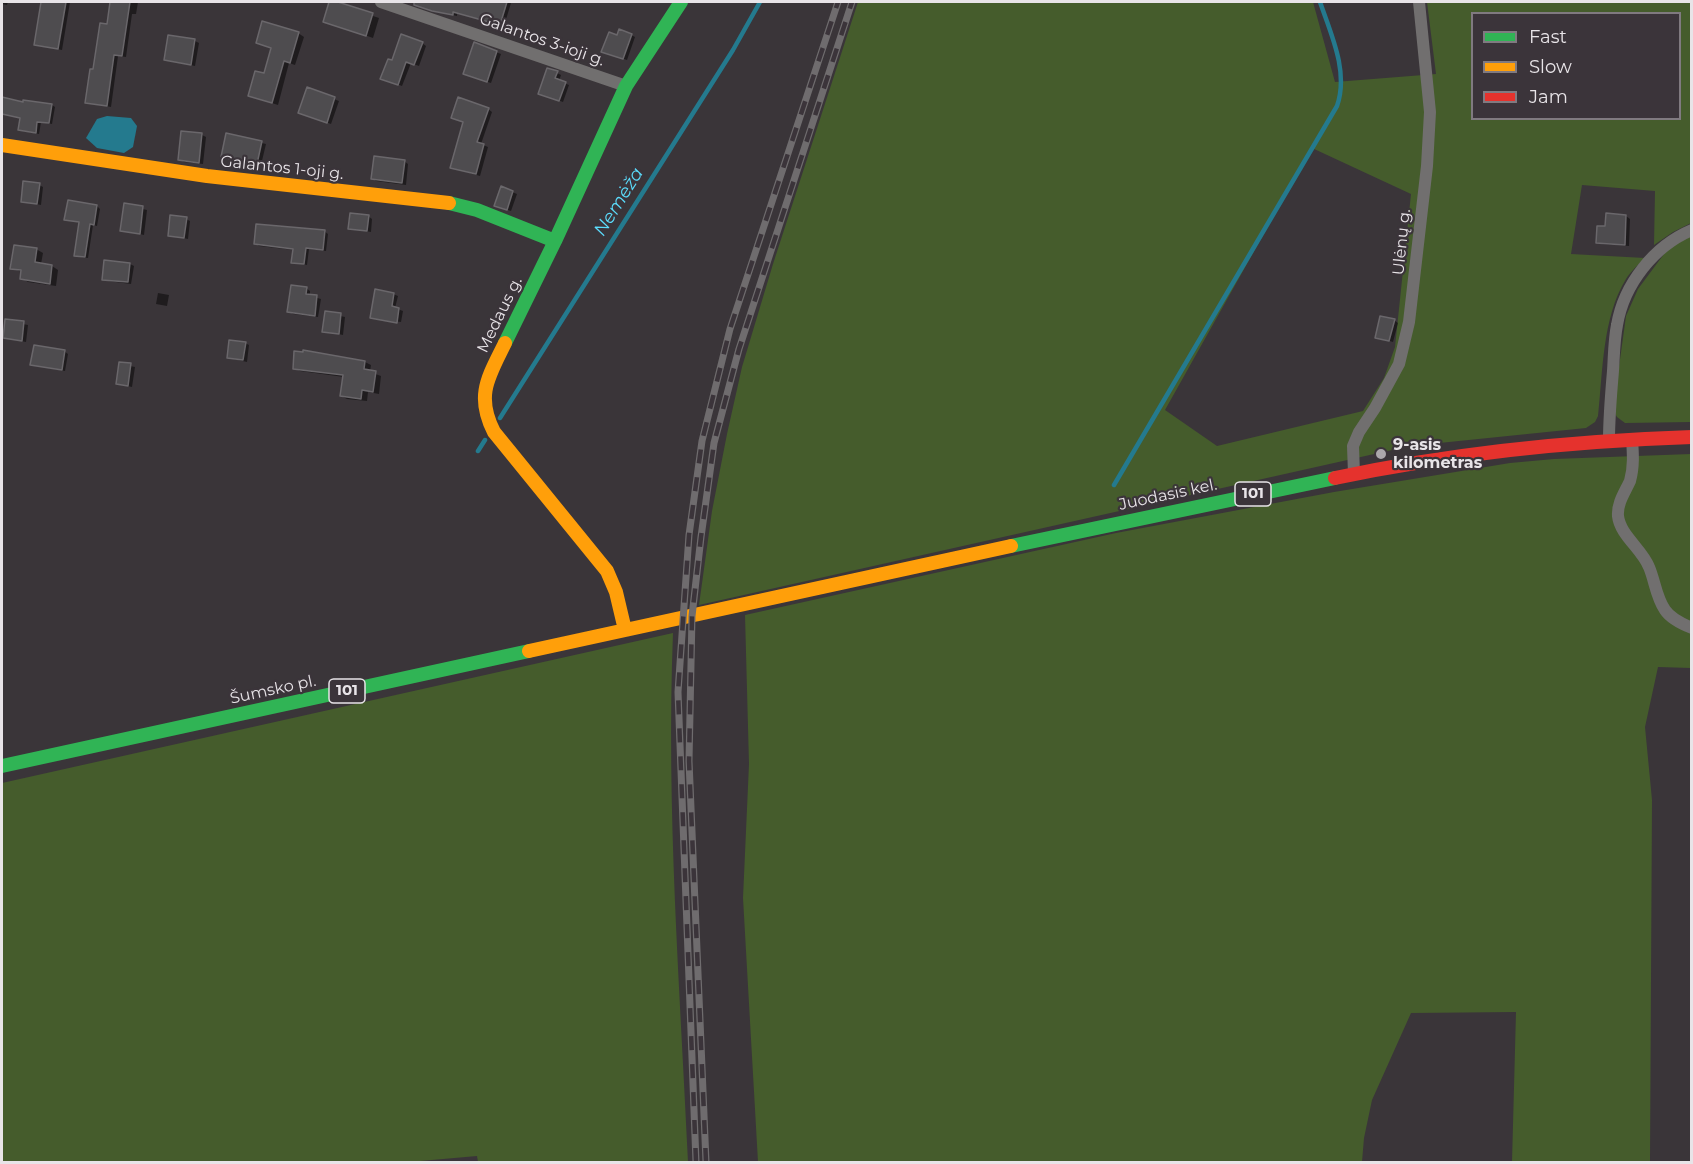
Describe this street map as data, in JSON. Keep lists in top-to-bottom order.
{
  "streets": {
    "main road": [
      "Galantos 1-oji g.",
      "Medaus g.",
      "101",
      "Juodasis kel.",
      "Šumsko pl."
    ],
    "street": ["Galantos 3-ioji g.", "Ulėnų g."]
  },
  "crossings": [
    ["Galantos 3-ioji g.", "Medaus g."],
    ["Galantos 1-oji g.", "Medaus g."],
    ["Ulėnų g.", "Juodasis kel."],
    ["Medaus g.", "Šumsko pl."],
    ["Juodasis kel.", "Šumsko pl."]
  ],
  "water": ["Nemėža"],
  "places": ["9-asis kilometras"],
  "legend": ["Fast", "Slow", "Jam"]
}
